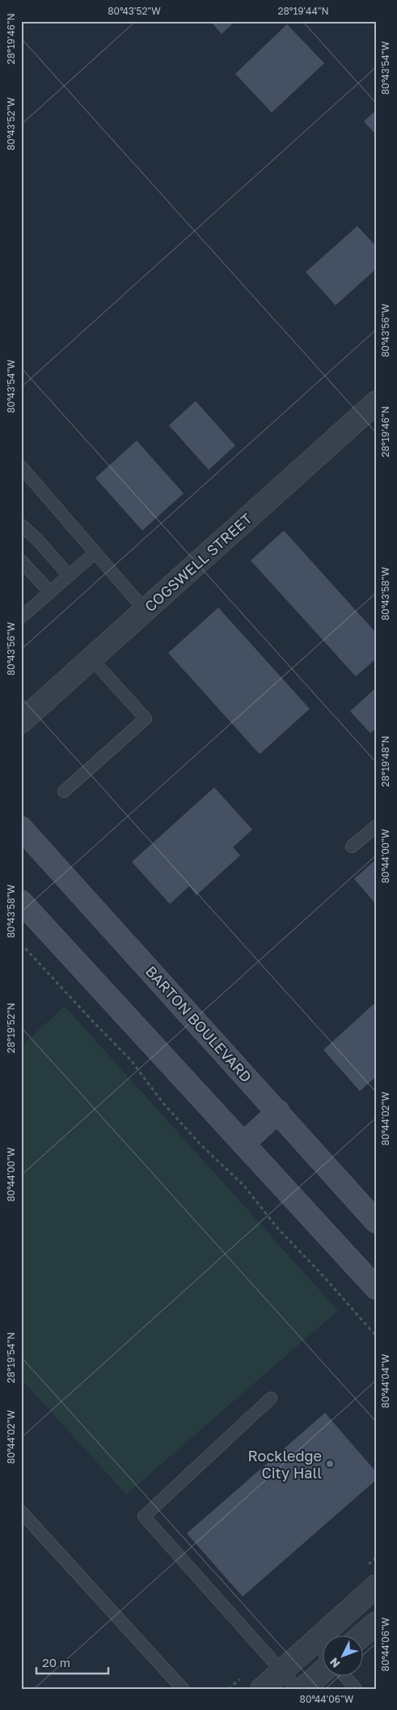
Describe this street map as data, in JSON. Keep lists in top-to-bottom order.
{
  "streets": {
    "main road": ["BARTON BOULEVARD"],
    "street": ["COGSWELL STREET"]
  },
  "places": ["Rockledge City Hall"],
  "scale_bar": "20 m",
  "north": "bottom left",
  "coordinates": [
    "80°43'52\"W",
    "28°19'44\"N",
    "28°19'46\"N",
    "80°43'54\"W",
    "80°43'56\"W",
    "80°43'58\"W",
    "28°19'48\"N",
    "80°44'00\"W",
    "28°19'52\"N",
    "80°44'02\"W",
    "28°19'54\"N",
    "80°44'04\"W",
    "80°44'06\"W"
  ]
}
